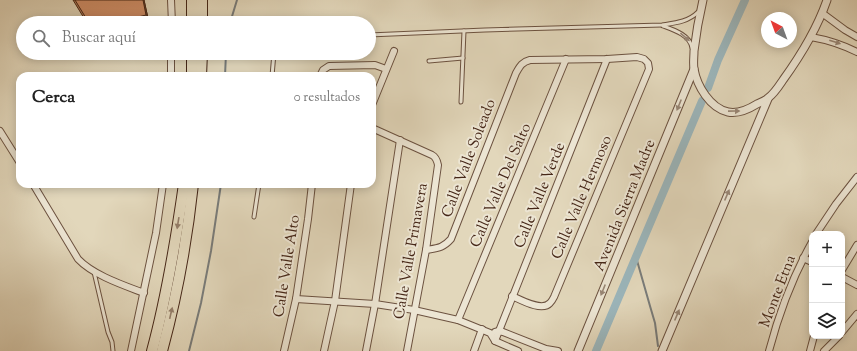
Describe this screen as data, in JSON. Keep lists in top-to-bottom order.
{
  "streets": {
    "street": [
      "Calle Valle Soleado",
      "Calle Valle Del Salto",
      "Calle Valle Verde",
      "Calle Valle Hermoso",
      "Avenida Sierra Madre",
      "Calle Valle Primavera",
      "Calle Valle Alto",
      "Monte Etna"
    ]
  },
  "crossings": [
    ["Calle Valle Soleado", "Calle Valle Del Salto"],
    ["Calle Valle Soleado", "Calle Valle Primavera"],
    ["Calle Valle Verde", "Calle Valle Hermoso"]
  ],
  "one_way": ["Avenida Sierra Madre"],
  "north": "top left",
  "page": {
    "search": "Buscar aquí",
    "heading": ["Cerca", "0 resultados"],
    "map_buttons": ["+", "−"]
  }
}
